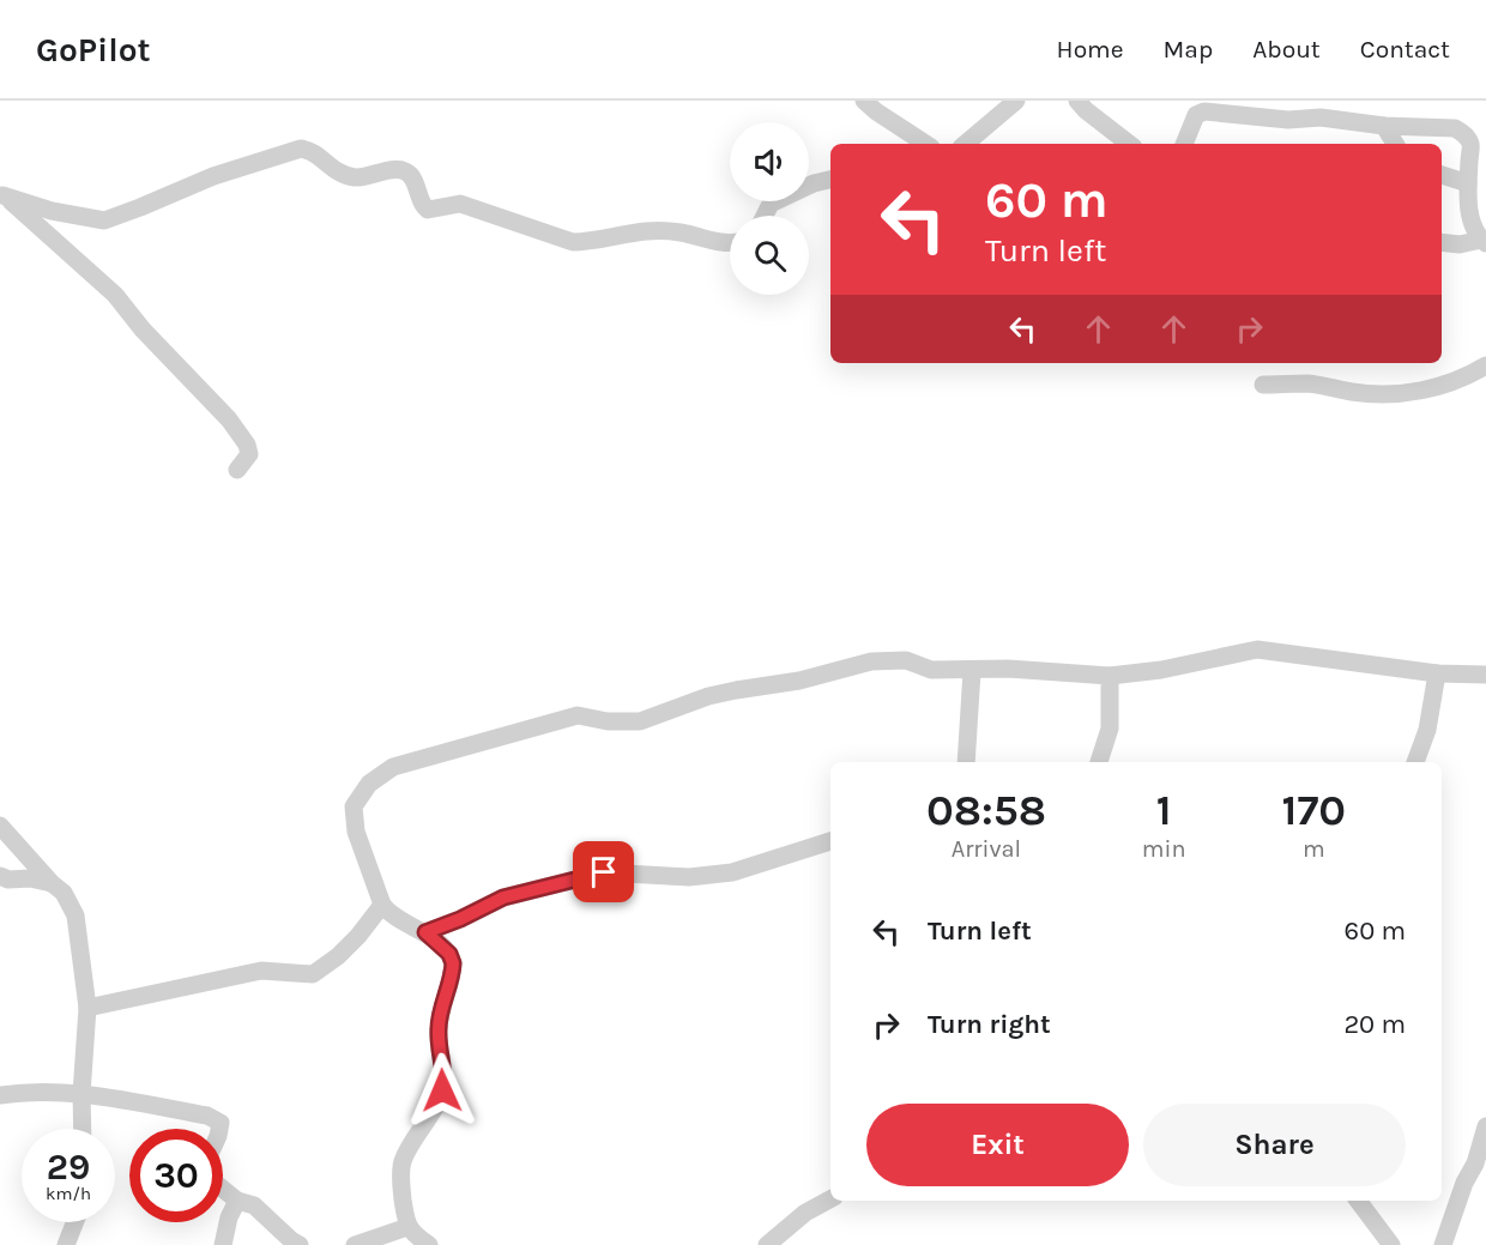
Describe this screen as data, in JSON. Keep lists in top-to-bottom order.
{
  "page": {
    "header": "GoPilot",
    "nav": [
      "Home",
      "Map",
      "About",
      "Contact"
    ],
    "turn": ["60 m", "Turn left"],
    "eta": [
      "08:58",
      "Arrival",
      "1",
      "min",
      "170",
      "m"
    ],
    "list": [
      {
        "name": "Turn left",
        "value": "60 m"
      },
      {
        "name": "Turn right",
        "value": "20 m"
      }
    ],
    "buttons": ["Exit", "Share"],
    "speed": "29 km/h",
    "limit": "30"
  }
}
